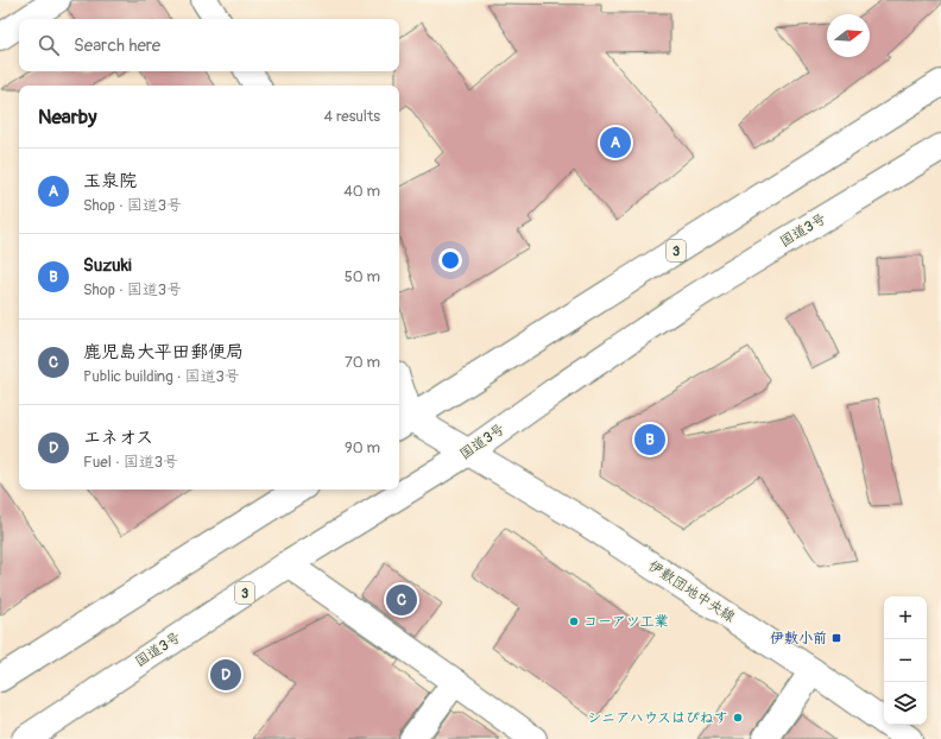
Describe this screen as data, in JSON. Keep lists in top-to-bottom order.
{
  "streets": {
    "main road": ["国道3号", "3", "伊敷団地中央線"]
  },
  "crossings": [
    ["国道3号", "伊敷団地中央線"],
    ["3", "伊敷団地中央線"]
  ],
  "places": {
    "other": ["コーアツ工業", "シニアハウスはぴねす"],
    "transit": ["伊敷小前"]
  },
  "north": "right",
  "page": {
    "search": "Search here",
    "heading": ["Nearby", "4 results"],
    "pins": [
      "A",
      "B",
      "C",
      "D"
    ],
    "list": [
      {
        "mark": "A",
        "name": "玉泉院",
        "note": "Shop · 国道3号",
        "value": "40 m"
      },
      {
        "mark": "B",
        "name": "Suzuki",
        "note": "Shop · 国道3号",
        "value": "50 m"
      },
      {
        "mark": "C",
        "name": "鹿児島大平田郵便局",
        "note": "Public building · 国道3号",
        "value": "70 m"
      },
      {
        "mark": "D",
        "name": "エネオス",
        "note": "Fuel · 国道3号",
        "value": "90 m"
      }
    ],
    "map_buttons": ["+", "−"]
  }
}
